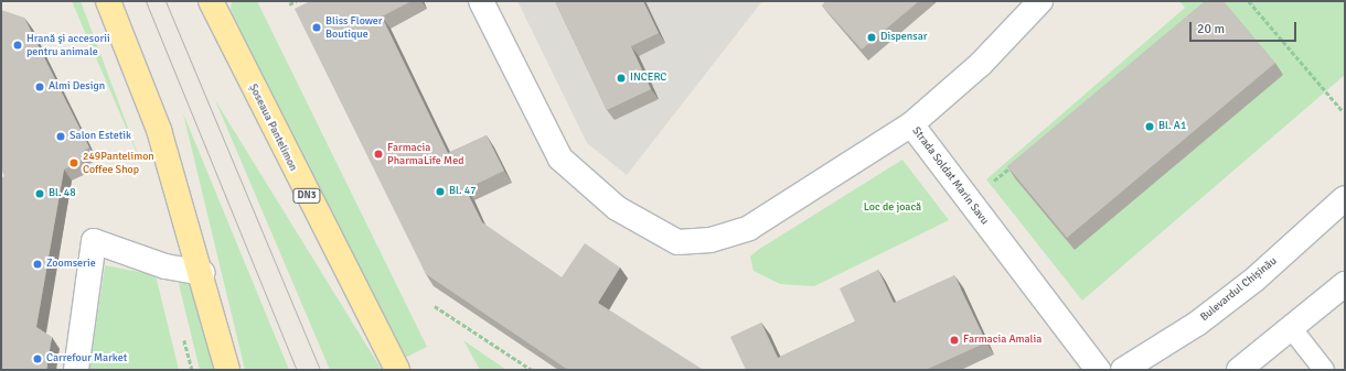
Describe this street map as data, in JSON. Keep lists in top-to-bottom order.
{
  "streets": {
    "main road": ["Șoseaua Pantelimon", "DN3"],
    "street": ["Strada Soldat Marin Savu", "Bulevardul Chișinău"]
  },
  "parks": ["Loc de joacă"],
  "places": [
    "Bliss Flower Boutique",
    "Dispensar",
    "Hrană şi accesorii pentru animale",
    "INCERC",
    "Almi Design",
    "Bl. A1",
    "Salon Estetik",
    "Farmacia PharmaLife Med",
    "249Pantelimon Coffee Shop",
    "Bl. 47",
    "Bl. 48",
    "Zoomserie",
    "Farmacia Amalia",
    "Carrefour Market"
  ],
  "scale_bar": "20 m"
}
